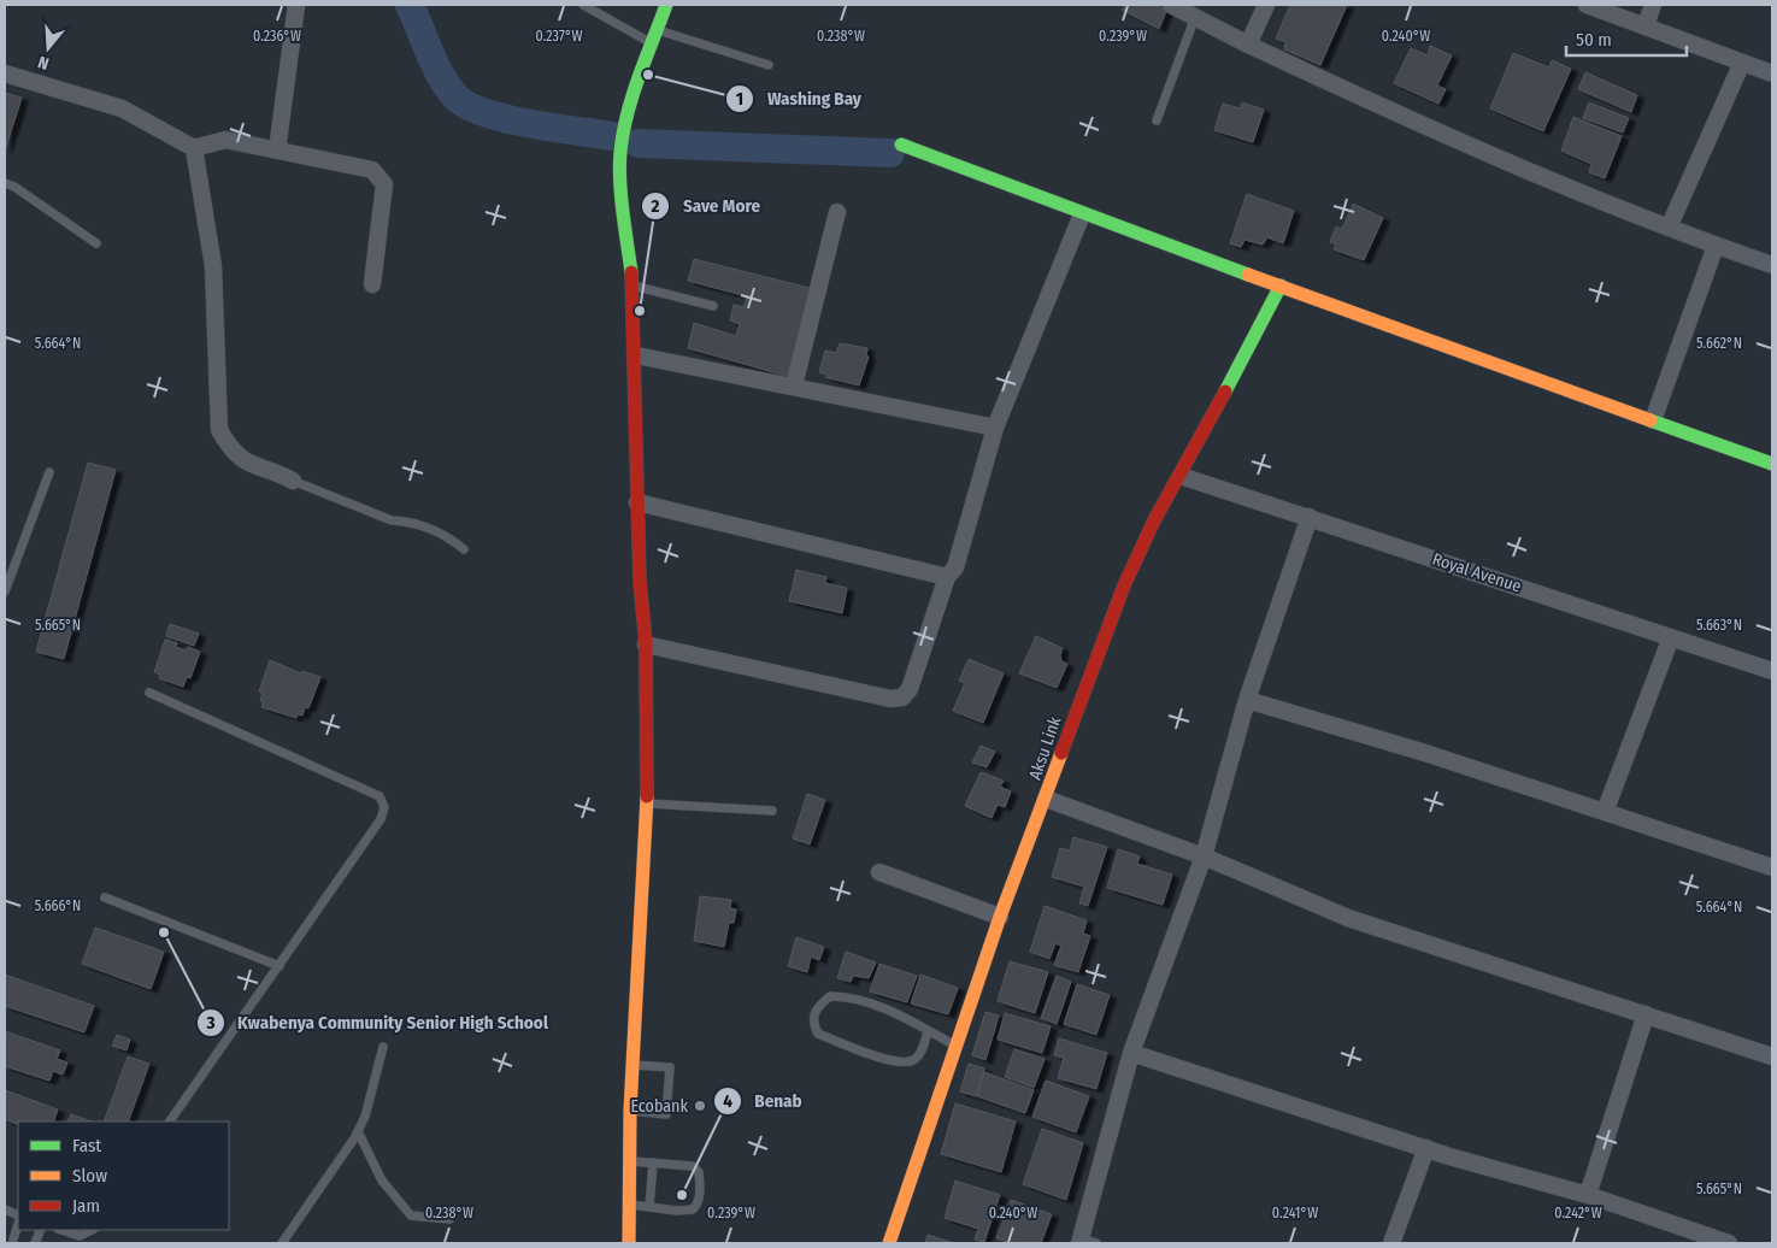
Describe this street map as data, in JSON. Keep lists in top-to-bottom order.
{
  "streets": {
    "street": ["Royal Avenue", "Aksu Link"]
  },
  "crossings": [
    ["Royal Avenue", "Aksu Link"]
  ],
  "places": [
    "Washing Bay",
    "Save More",
    "Kwabenya Community Senior High School",
    "Ecobank",
    "Benab"
  ],
  "legend": ["Fast", "Slow", "Jam"],
  "scale_bar": "50 m",
  "north": "bottom",
  "coordinates": [
    "0.236°W",
    "0.237°W",
    "0.238°W",
    "0.239°W",
    "0.240°W",
    "5.664°N",
    "5.662°N",
    "5.665°N",
    "5.663°N",
    "5.666°N",
    "0.241°W",
    "0.242°W"
  ]
}
